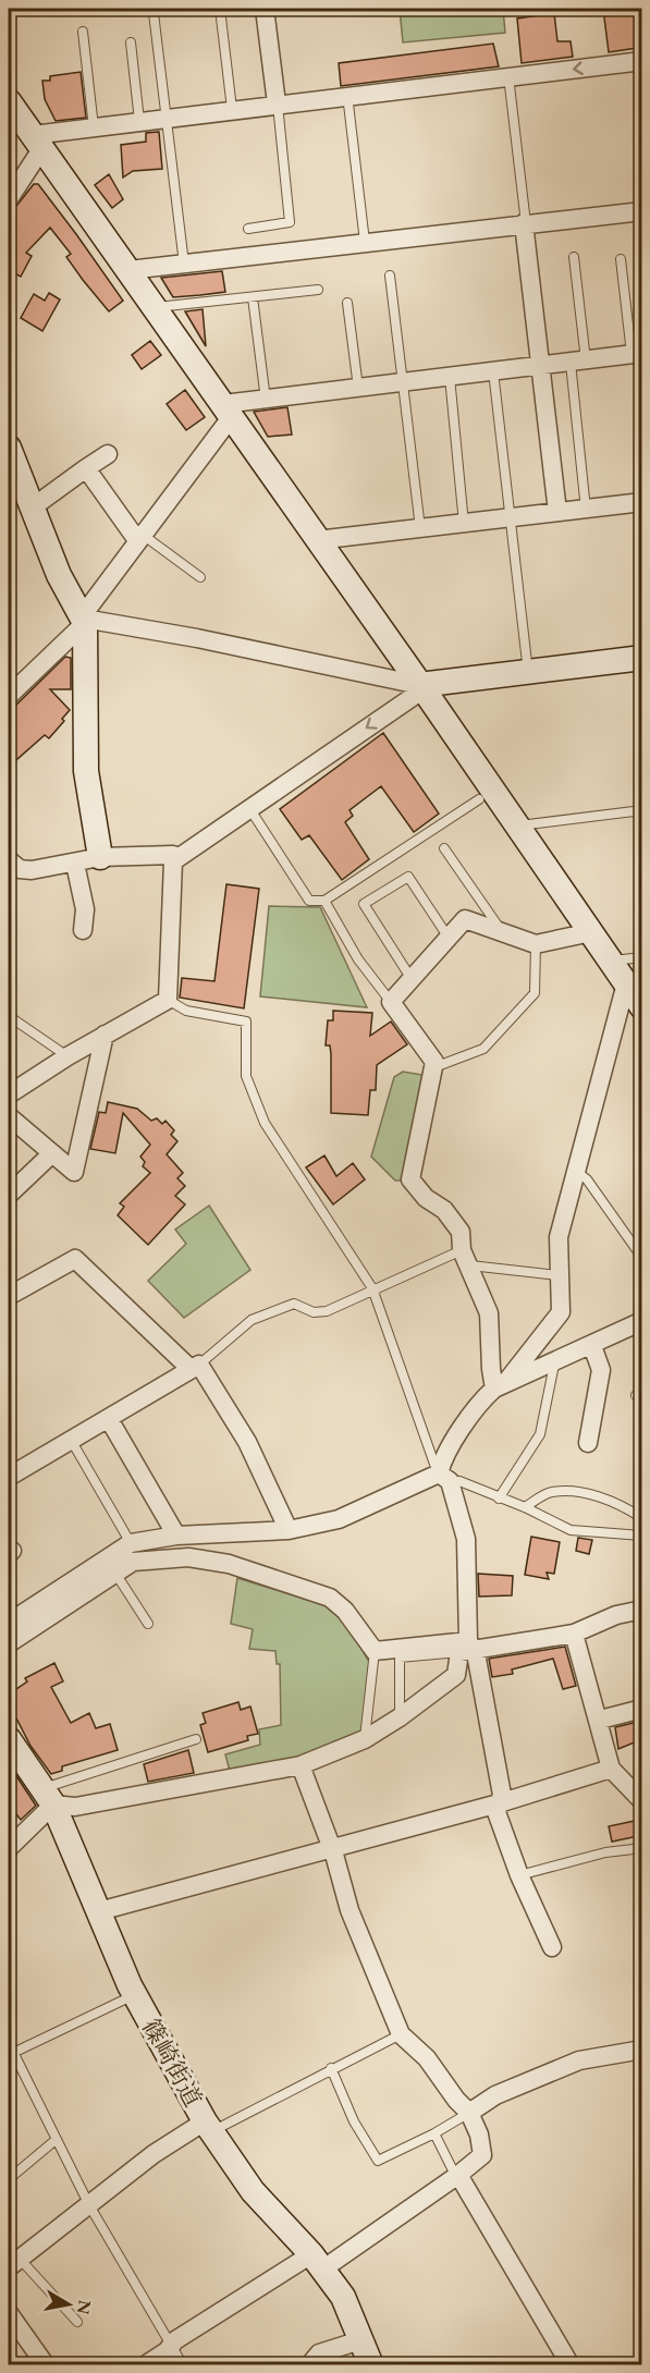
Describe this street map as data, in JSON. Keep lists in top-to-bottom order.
{
  "streets": {
    "street": ["篠崎街道"]
  },
  "north": "right"
}
